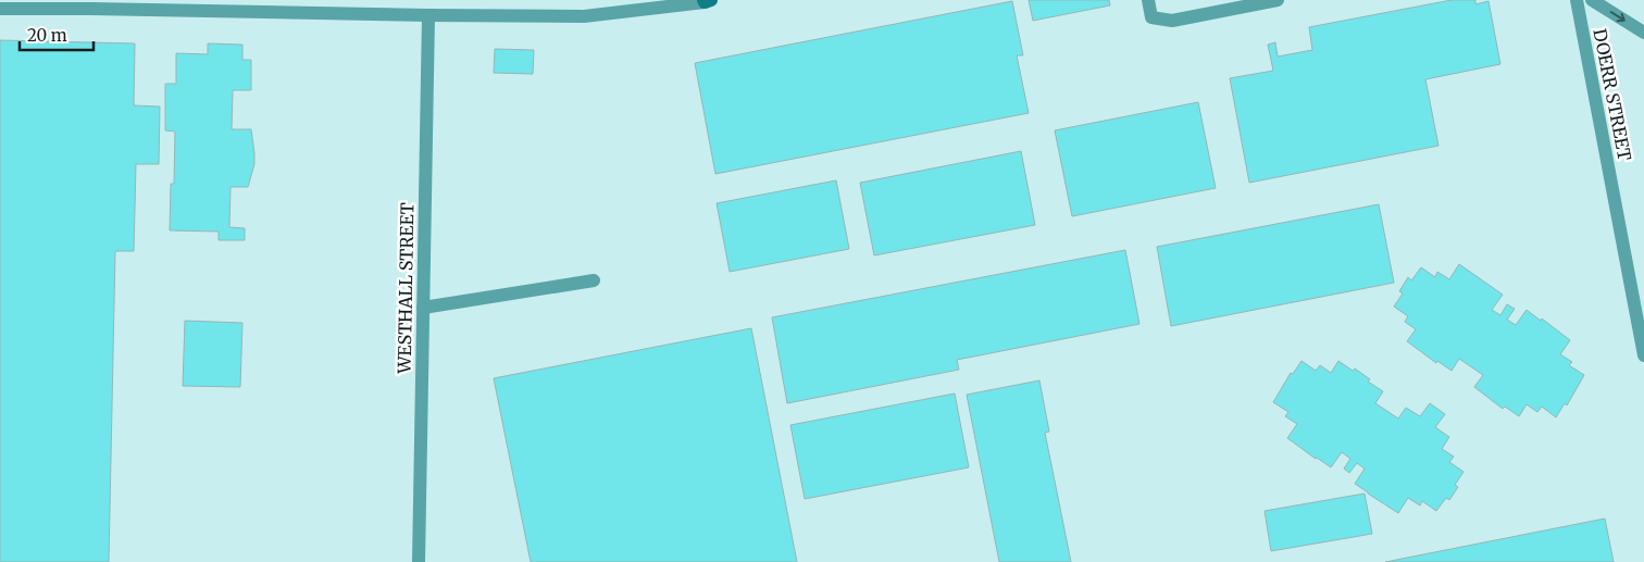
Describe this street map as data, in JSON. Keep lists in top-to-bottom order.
{
  "streets": {
    "street": ["DOERR STREET", "WESTHALL STREET"]
  },
  "scale_bar": "20 m"
}
